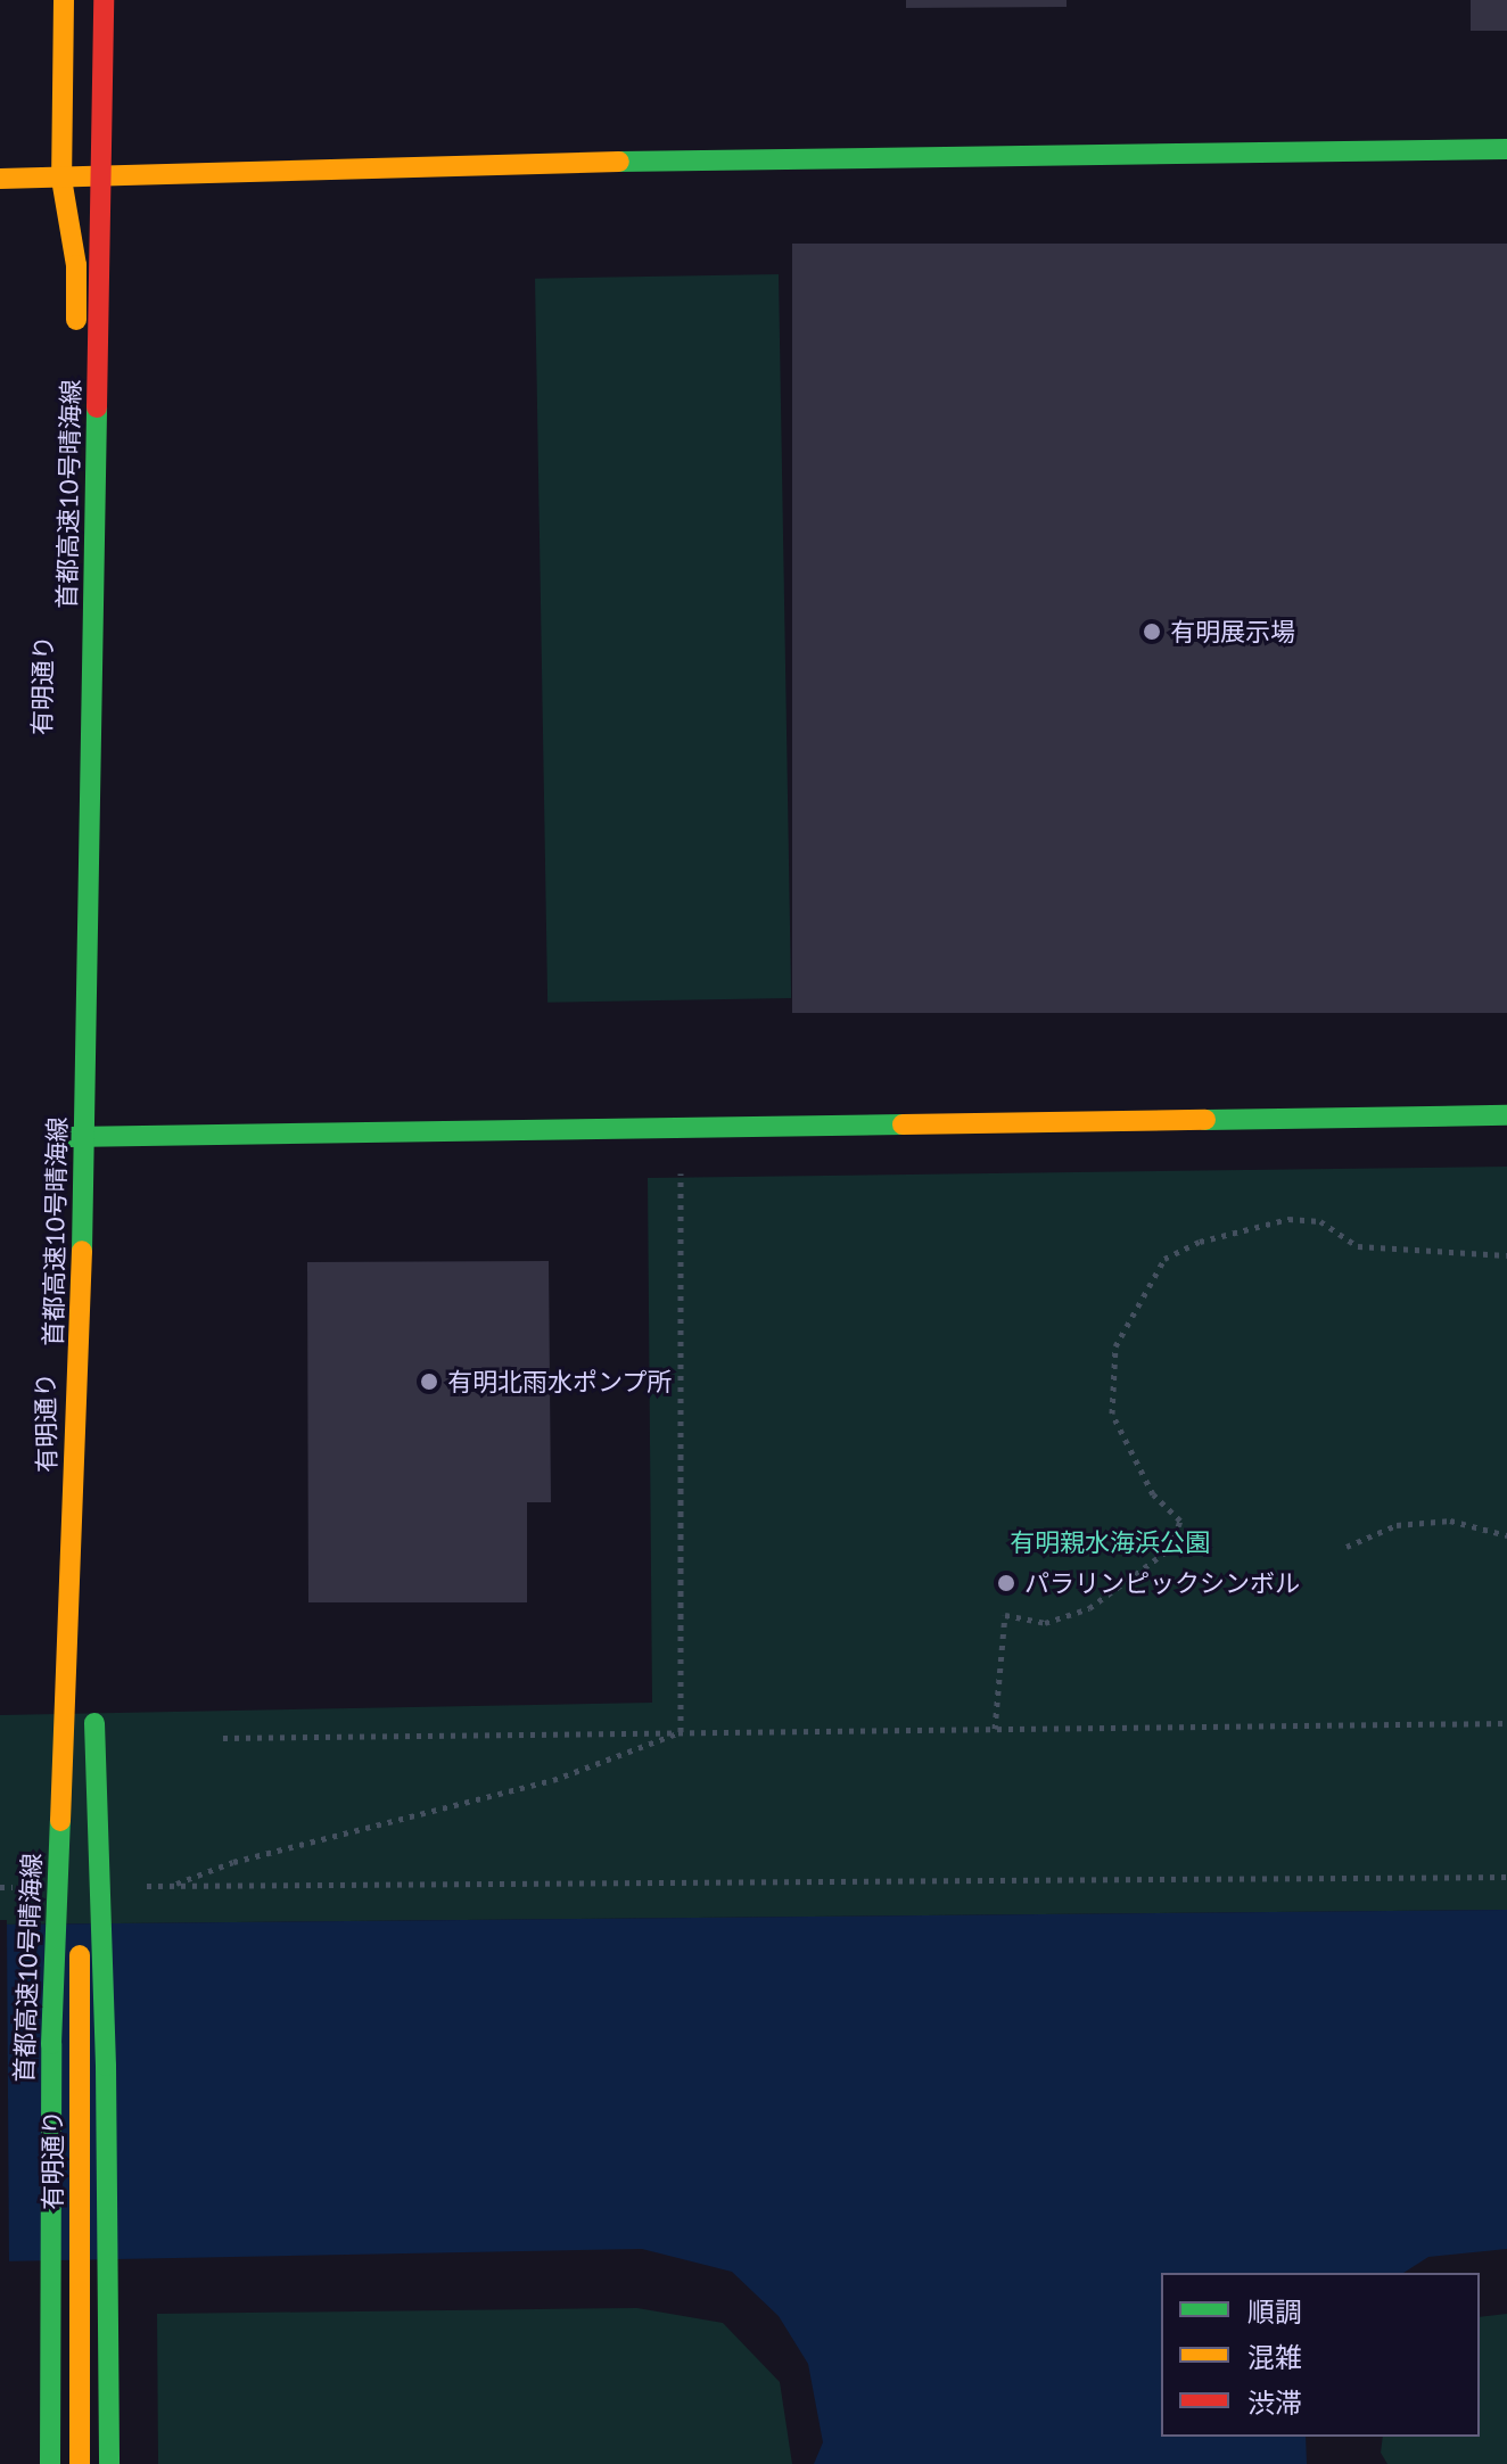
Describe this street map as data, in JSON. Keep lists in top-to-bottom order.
{
  "streets": {
    "main road": ["首都高速10号晴海線", "有明通り"]
  },
  "parks": ["有明親水海浜公園"],
  "places": ["有明展示場", "有明北雨水ポンプ所", "パラリンピックシンボル"],
  "legend": ["順調", "混雑", "渋滞"]
}
